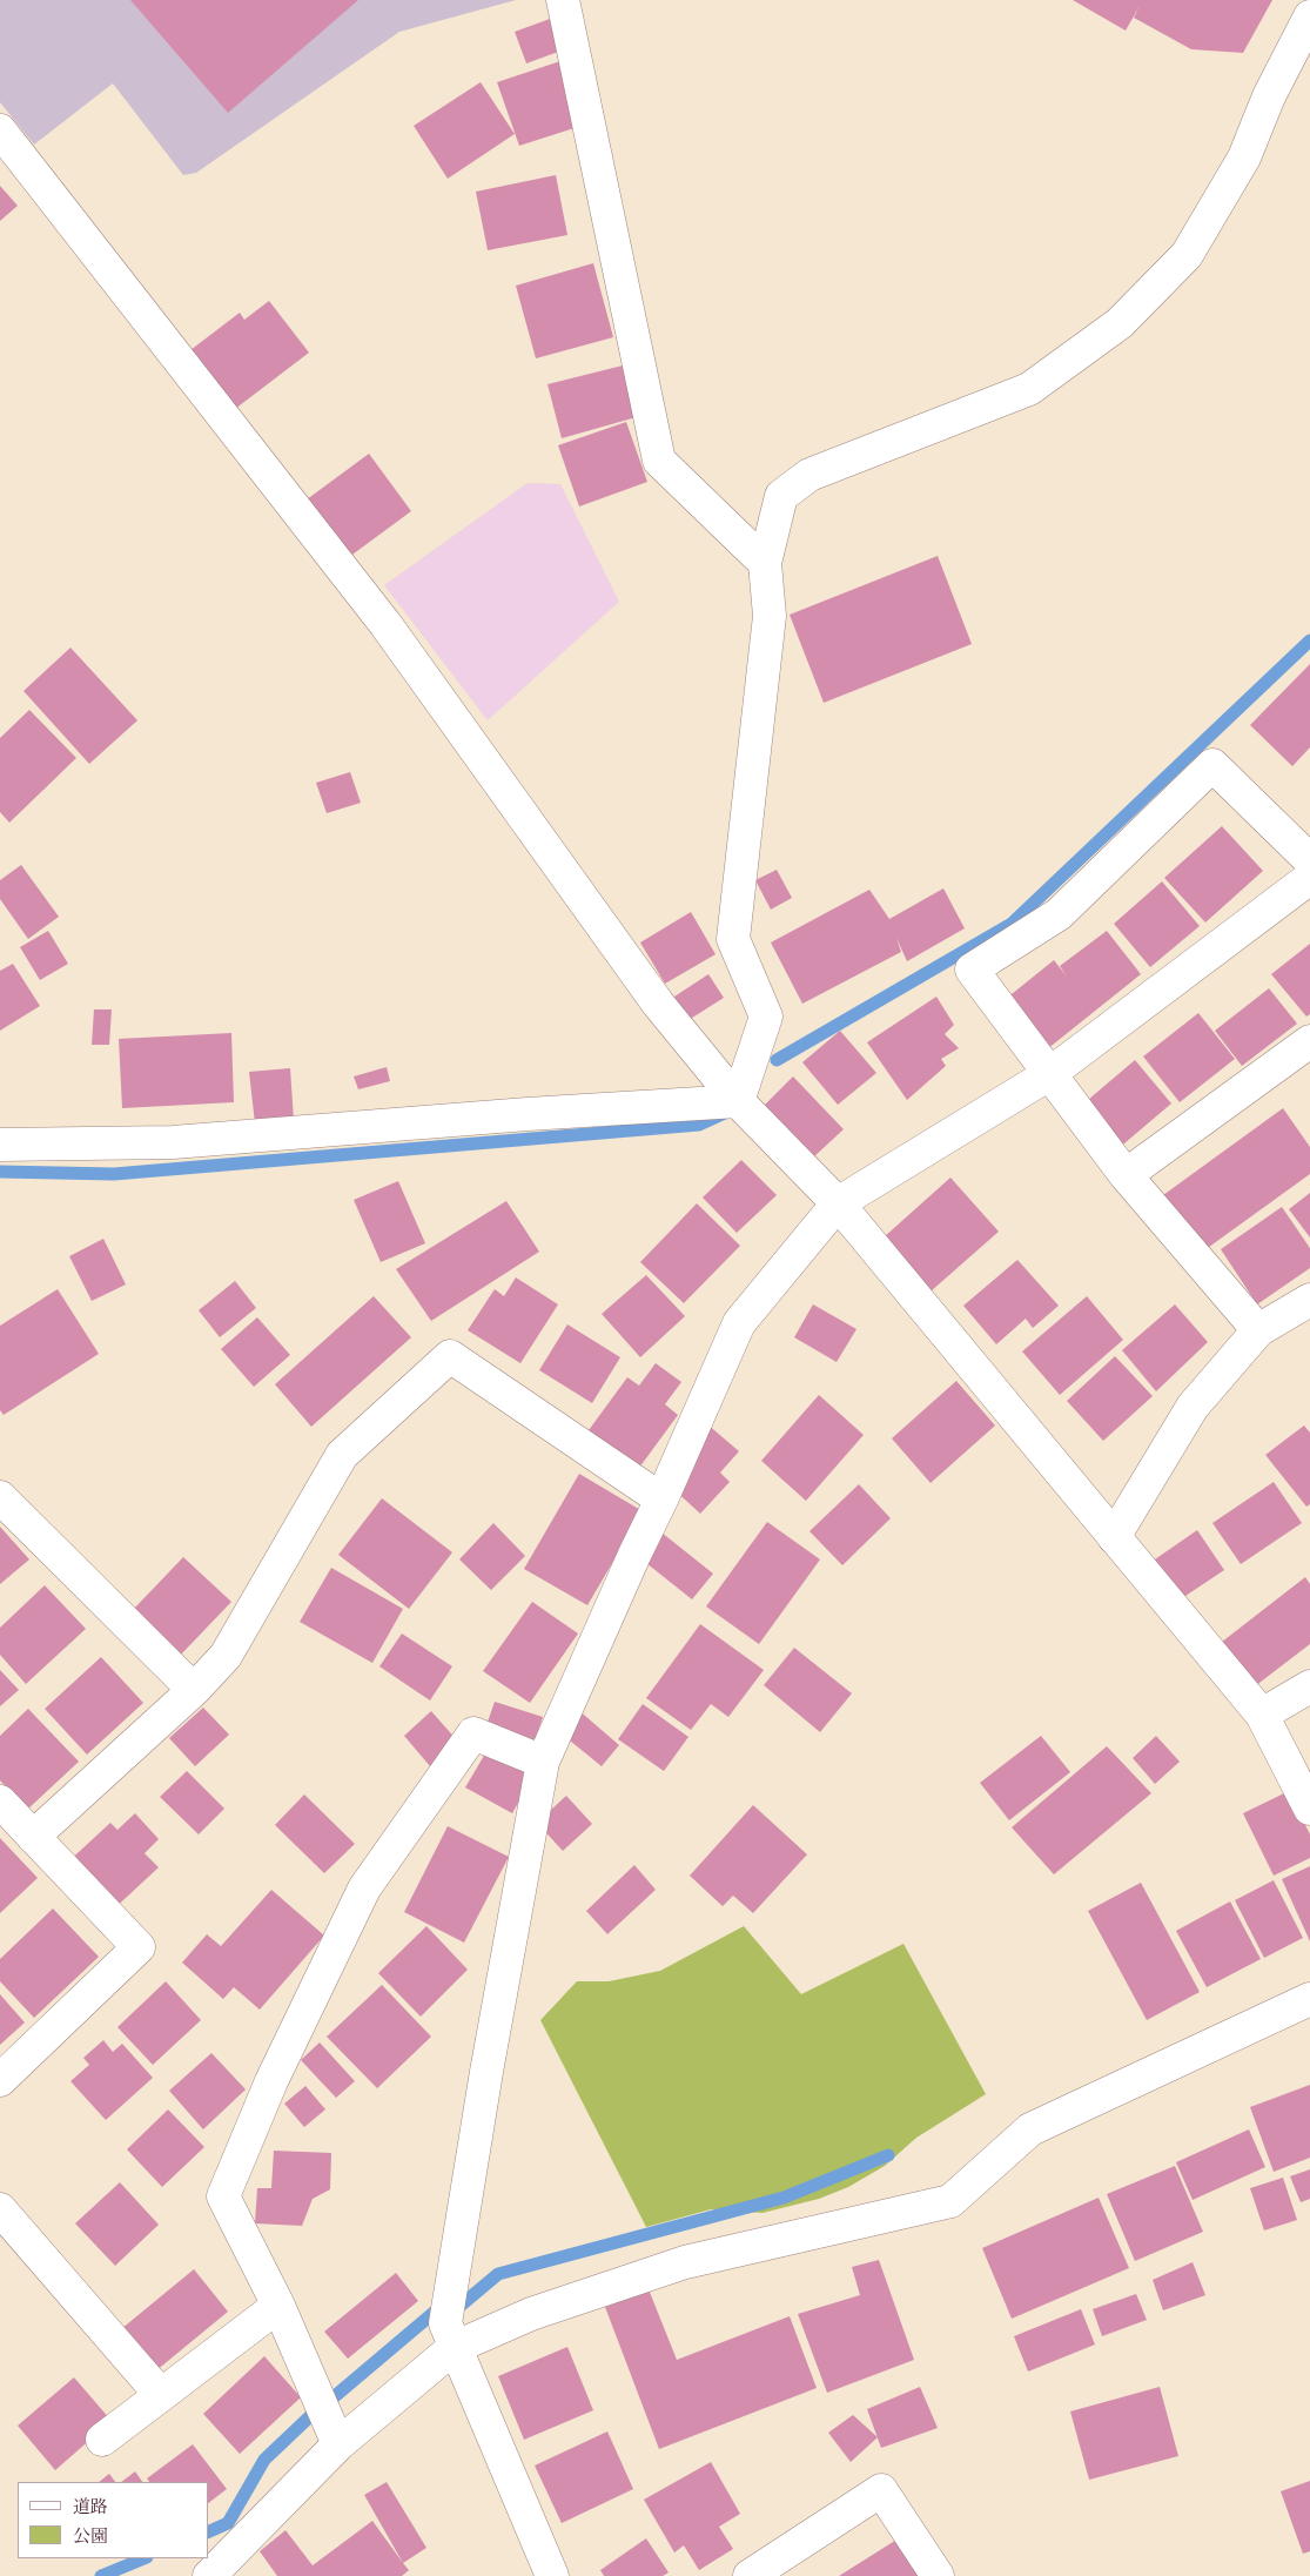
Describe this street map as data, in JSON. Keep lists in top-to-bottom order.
{
  "legend": ["道路", "公園"]
}
